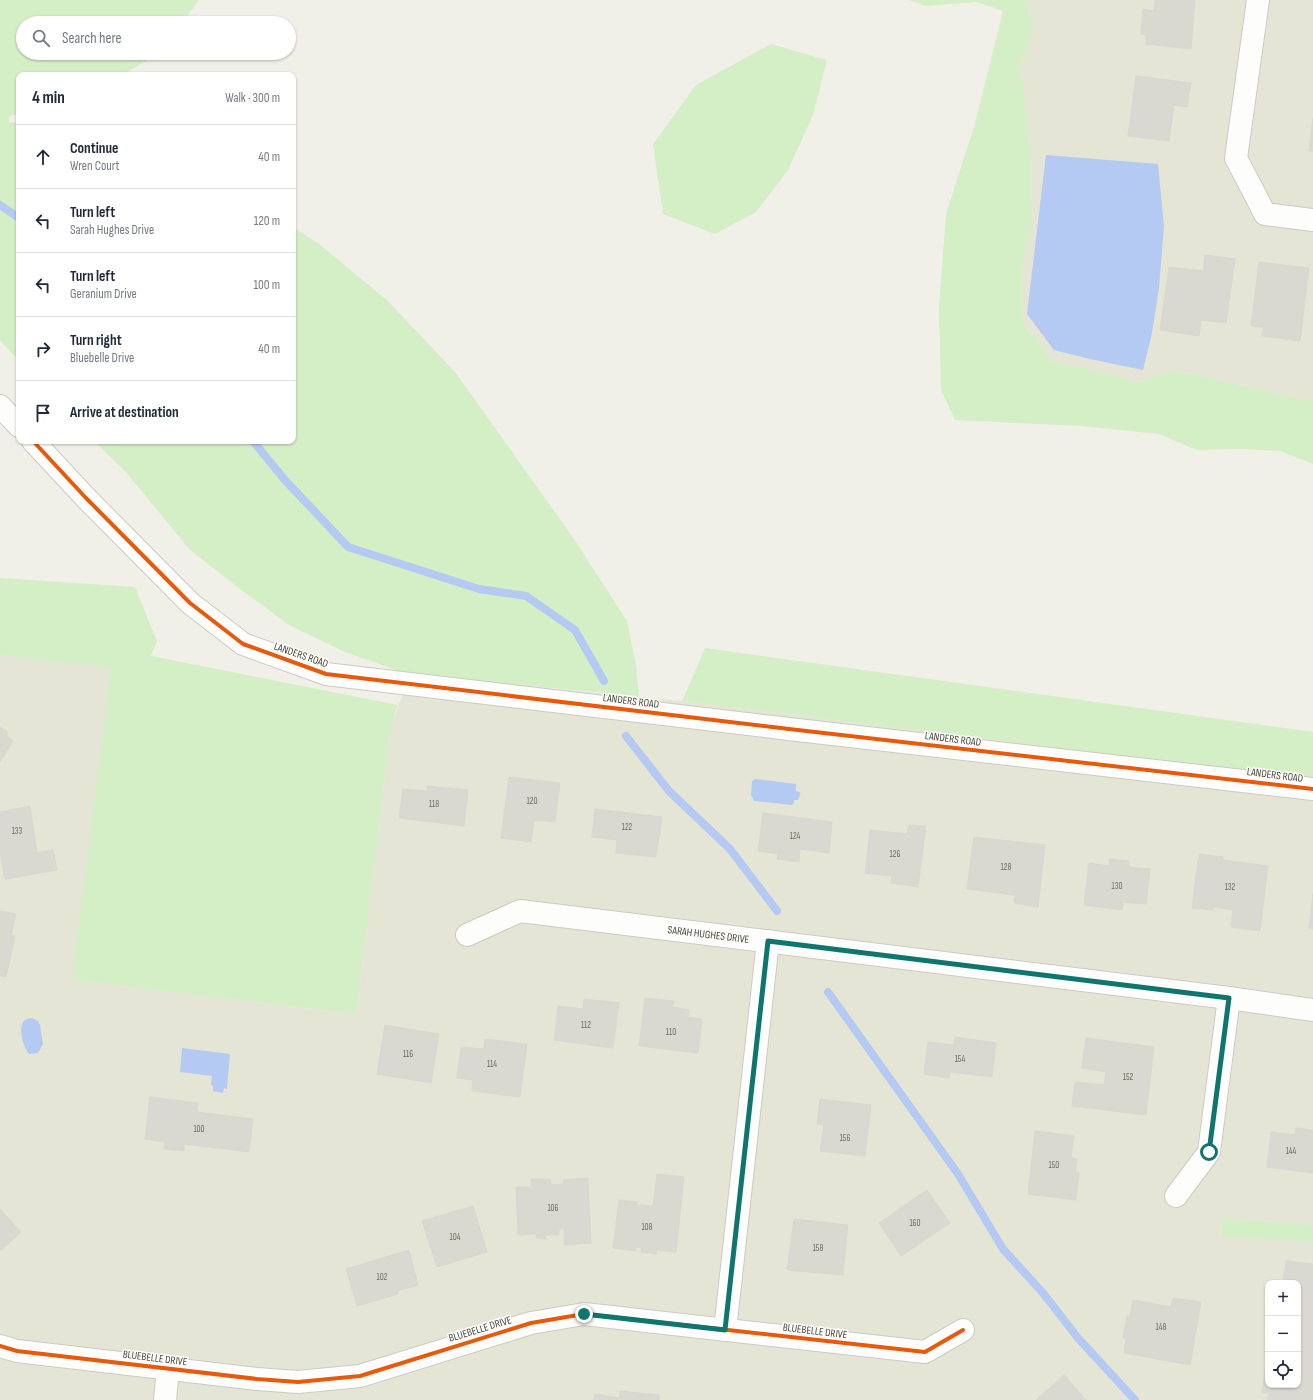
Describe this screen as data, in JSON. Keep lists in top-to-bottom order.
{
  "streets": {
    "street": ["LANDERS ROAD", "SARAH HUGHES DRIVE", "BLUEBELLE DRIVE"]
  },
  "house_numbers": [
    "120",
    "118",
    "122",
    "133",
    "124",
    "126",
    "128",
    "130",
    "132",
    "112",
    "110",
    "116",
    "154",
    "114",
    "152",
    "100",
    "156",
    "144",
    "150",
    "106",
    "160",
    "108",
    "104",
    "158",
    "102",
    "148"
  ],
  "page": {
    "search": "Search here",
    "heading": ["4 min", "Walk · 300 m"],
    "list": [
      ["Continue", "Wren Court", "40 m"],
      ["Turn left", "Sarah Hughes Drive", "120 m"],
      ["Turn left", "Geranium Drive", "100 m"],
      ["Turn right", "Bluebelle Drive", "40 m"],
      "Arrive at destination"
    ],
    "map_buttons": ["+", "−"]
  }
}
